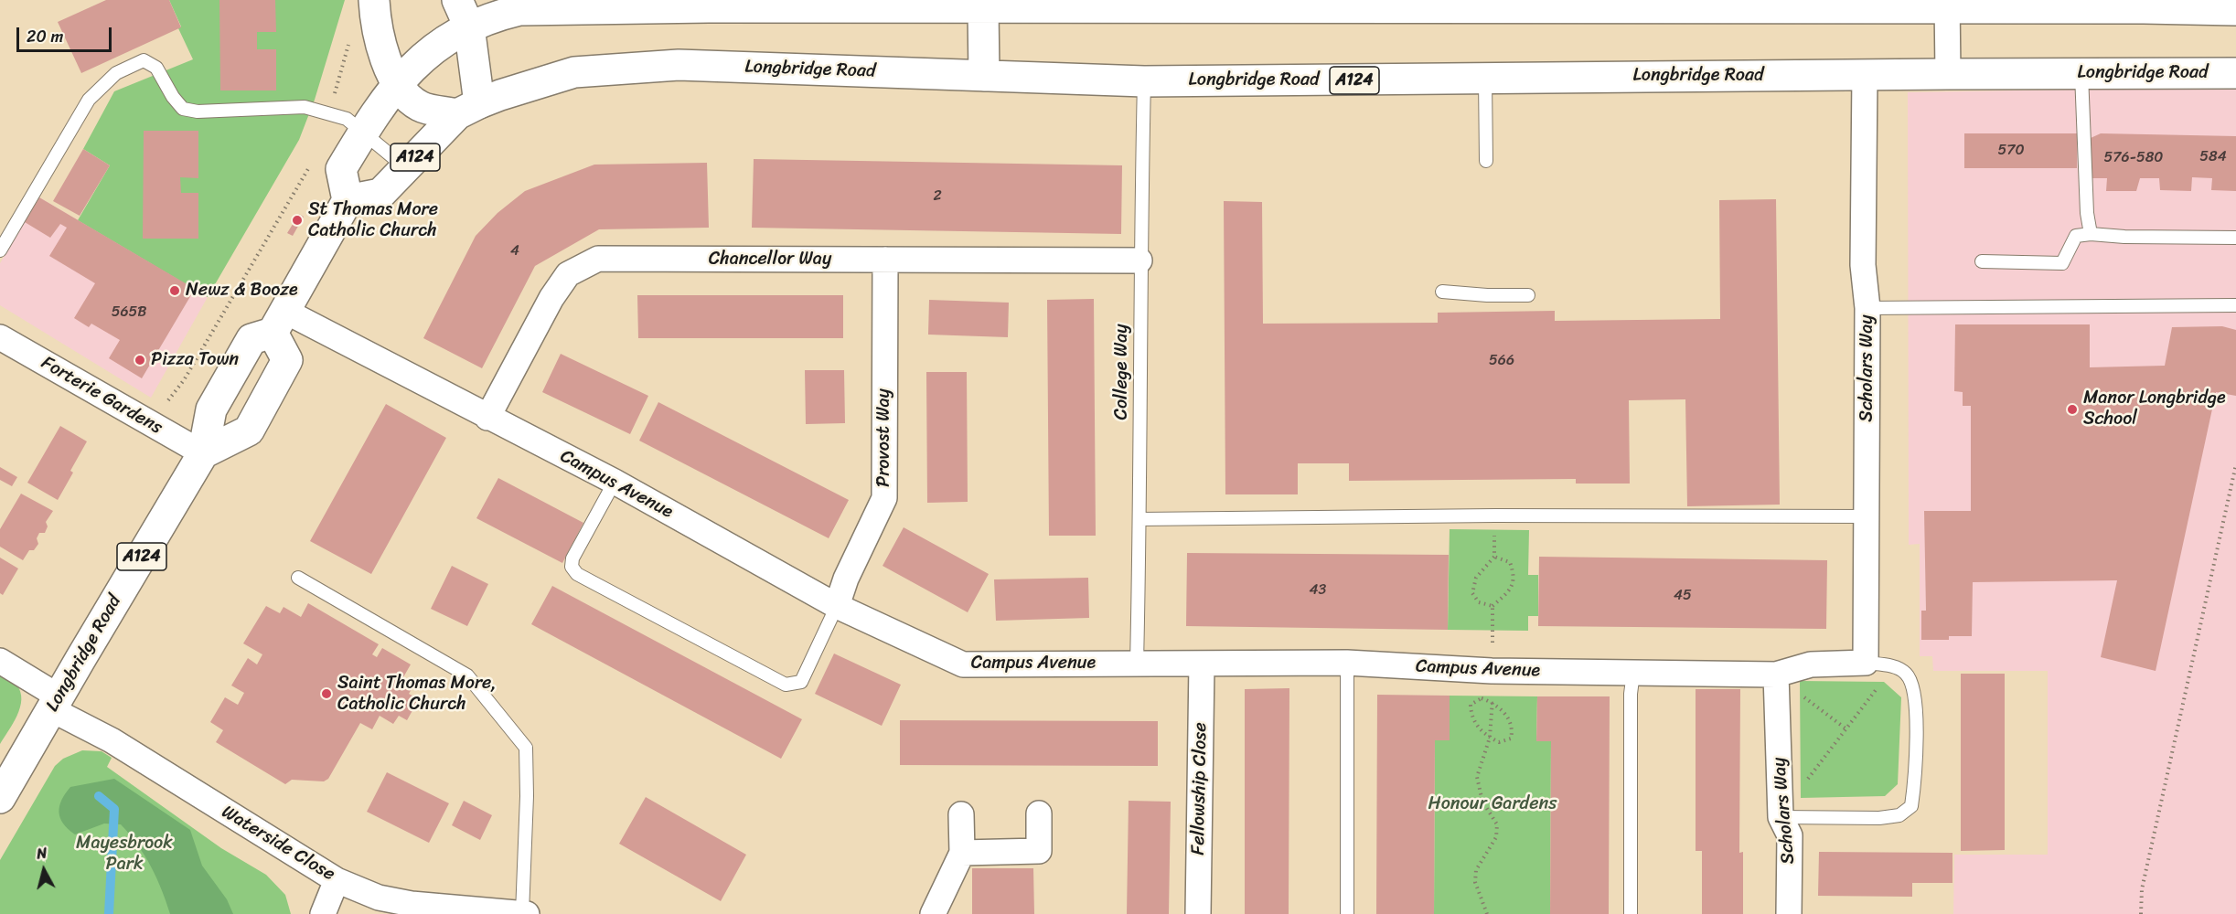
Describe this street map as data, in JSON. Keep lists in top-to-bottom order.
{
  "streets": {
    "main road": ["Longbridge Road", "A124"],
    "street": [
      "Chancellor Way",
      "Scholars Way",
      "Forterie Gardens",
      "Provost Way",
      "Campus Avenue",
      "Fellowship Close",
      "Waterside Close"
    ],
    "lane": ["College Way"]
  },
  "crossings": [
    ["Longbridge Road", "Scholars Way"],
    ["Longbridge Road", "College Way"],
    ["Longbridge Road", "Forterie Gardens"],
    ["Longbridge Road", "Campus Avenue"],
    ["Longbridge Road", "Waterside Close"],
    ["Chancellor Way", "College Way"],
    ["Chancellor Way", "Provost Way"],
    ["Chancellor Way", "Campus Avenue"],
    ["Scholars Way", "Campus Avenue"],
    ["College Way", "Campus Avenue"],
    ["Provost Way", "Campus Avenue"],
    ["Campus Avenue", "Fellowship Close"]
  ],
  "parks": ["Honour Gardens", "Mayesbrook Park"],
  "places": [
    "St Thomas More Catholic Church",
    "Newz & Booze",
    "Pizza Town",
    "Manor Longbridge School",
    "Saint Thomas More, Catholic Church"
  ],
  "house_numbers": [
    "570",
    "584",
    "576-580",
    "2",
    "4",
    "565B",
    "566",
    "43",
    "45"
  ],
  "scale_bar": "20 m",
  "north": "top"
}
